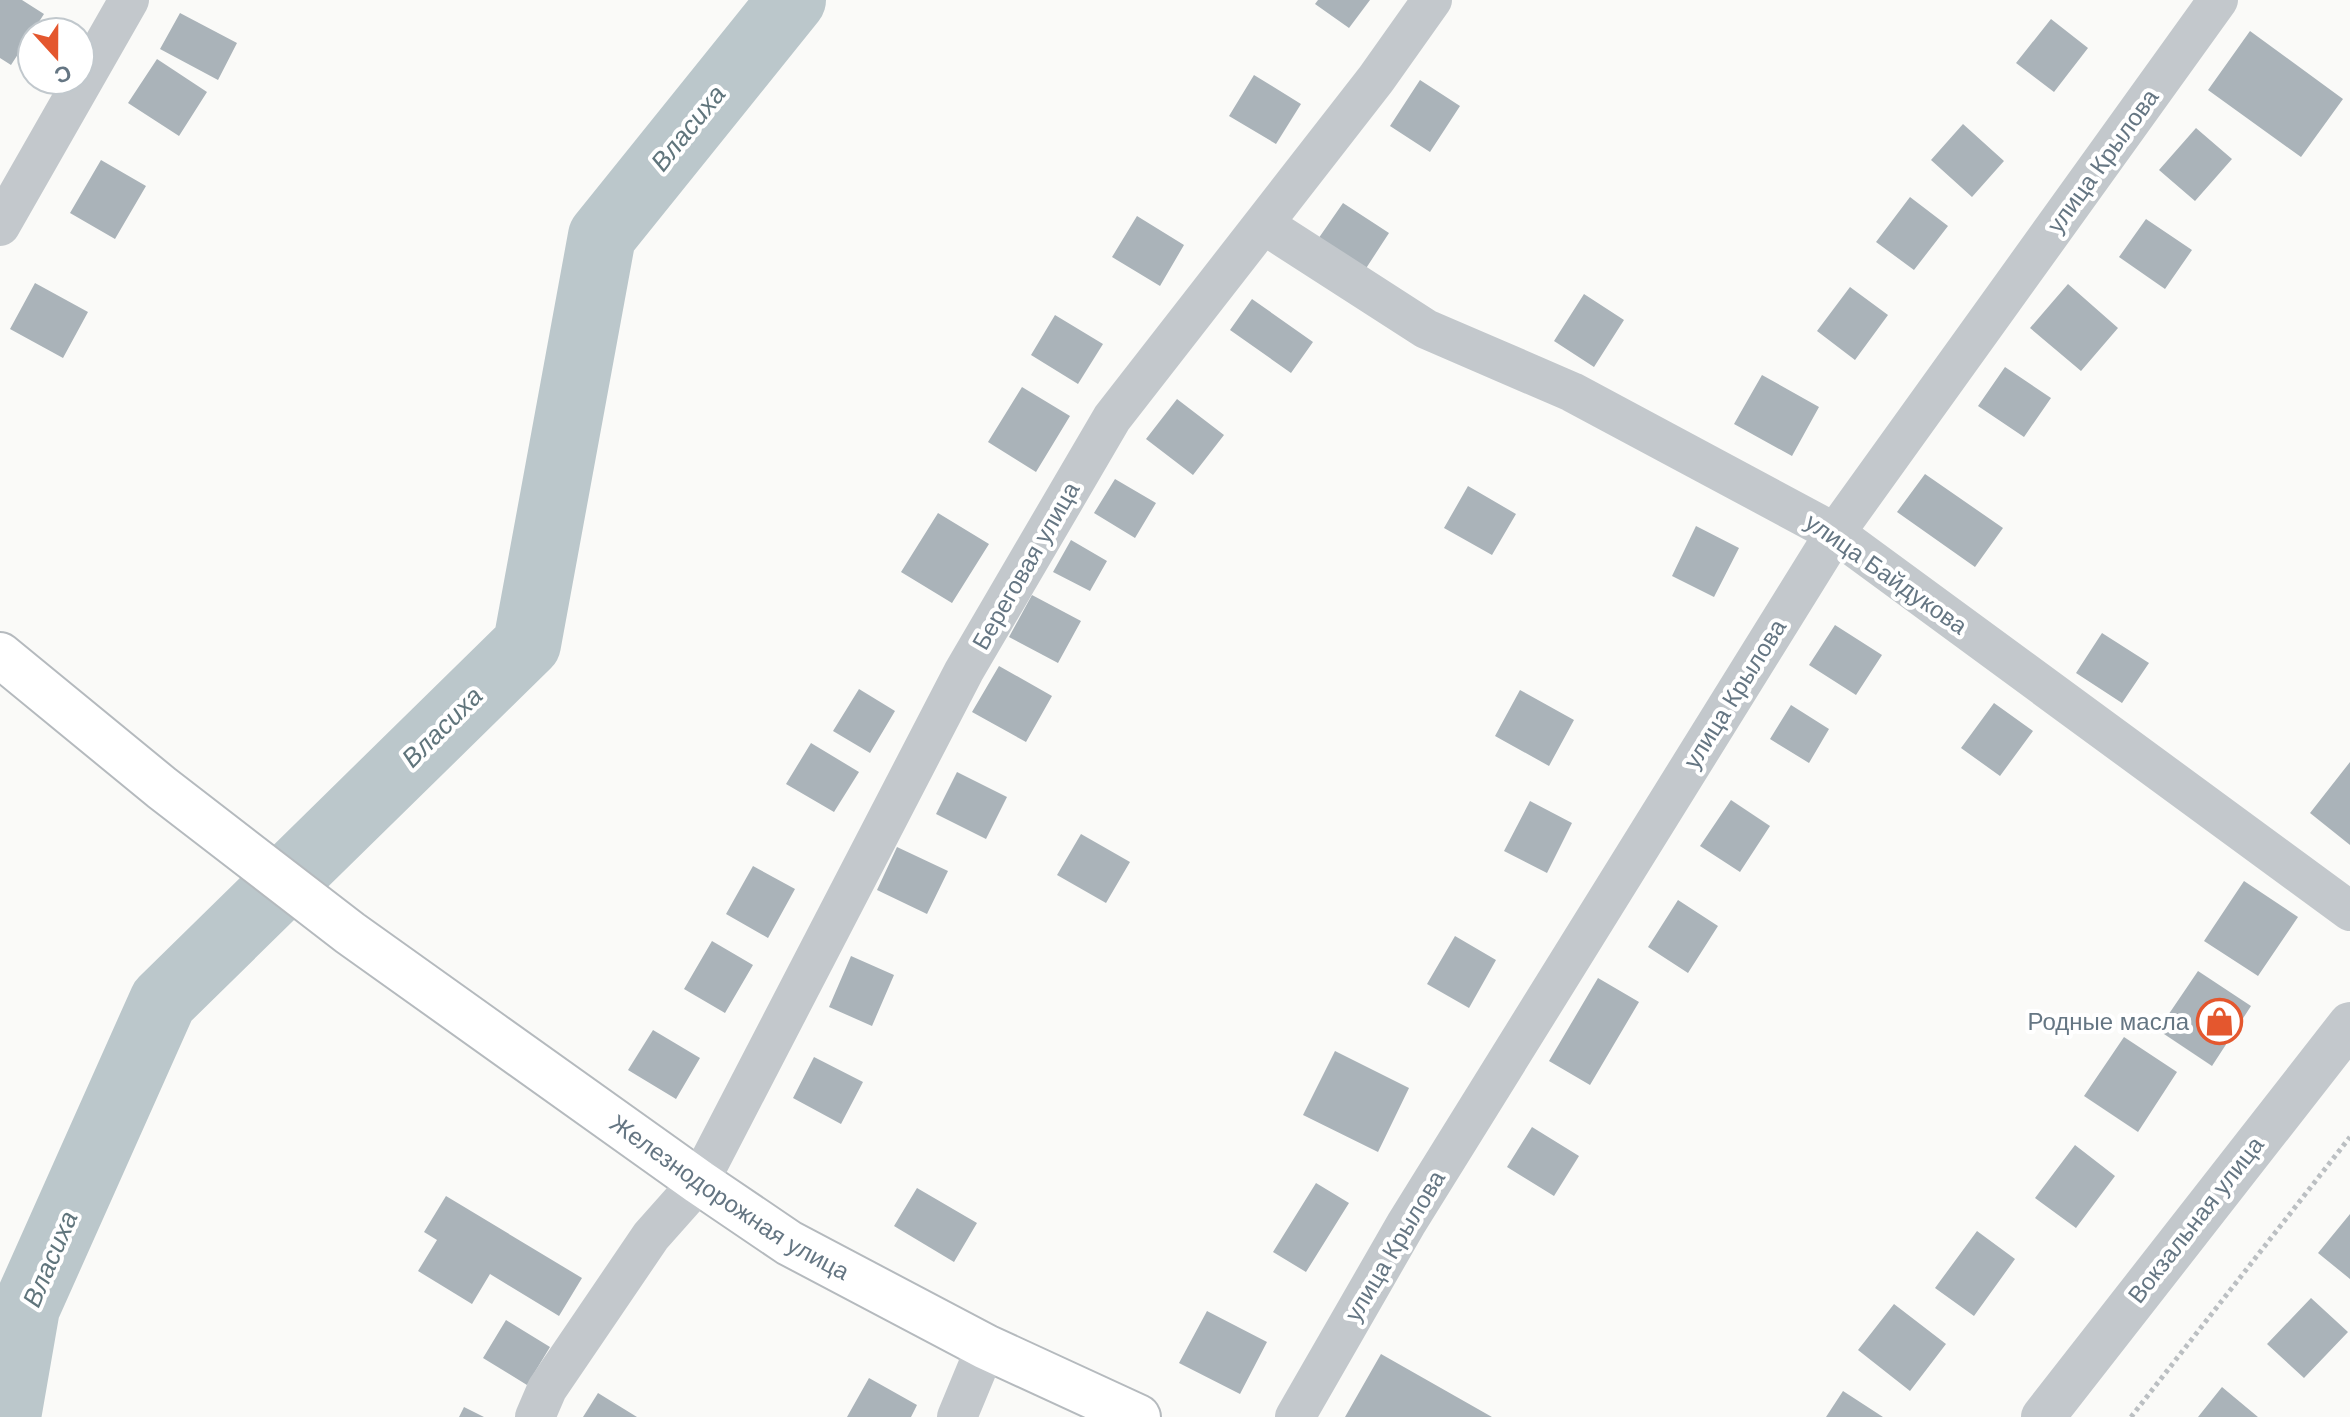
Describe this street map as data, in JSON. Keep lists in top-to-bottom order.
{
  "streets": {
    "main road": ["Железнодорожная улица"],
    "street": [
      "улица Крылова",
      "Береговая улица",
      "улица Байдукова",
      "Вокзальная улица"
    ]
  },
  "crossings": [
    ["улица Крылова", "улица Байдукова"],
    ["Береговая улица", "улица Байдукова"],
    ["Береговая улица", "Железнодорожная улица"]
  ],
  "water": ["Власиха"],
  "places": {
    "shop": ["Родные масла"]
  },
  "north": "bottom"
}
